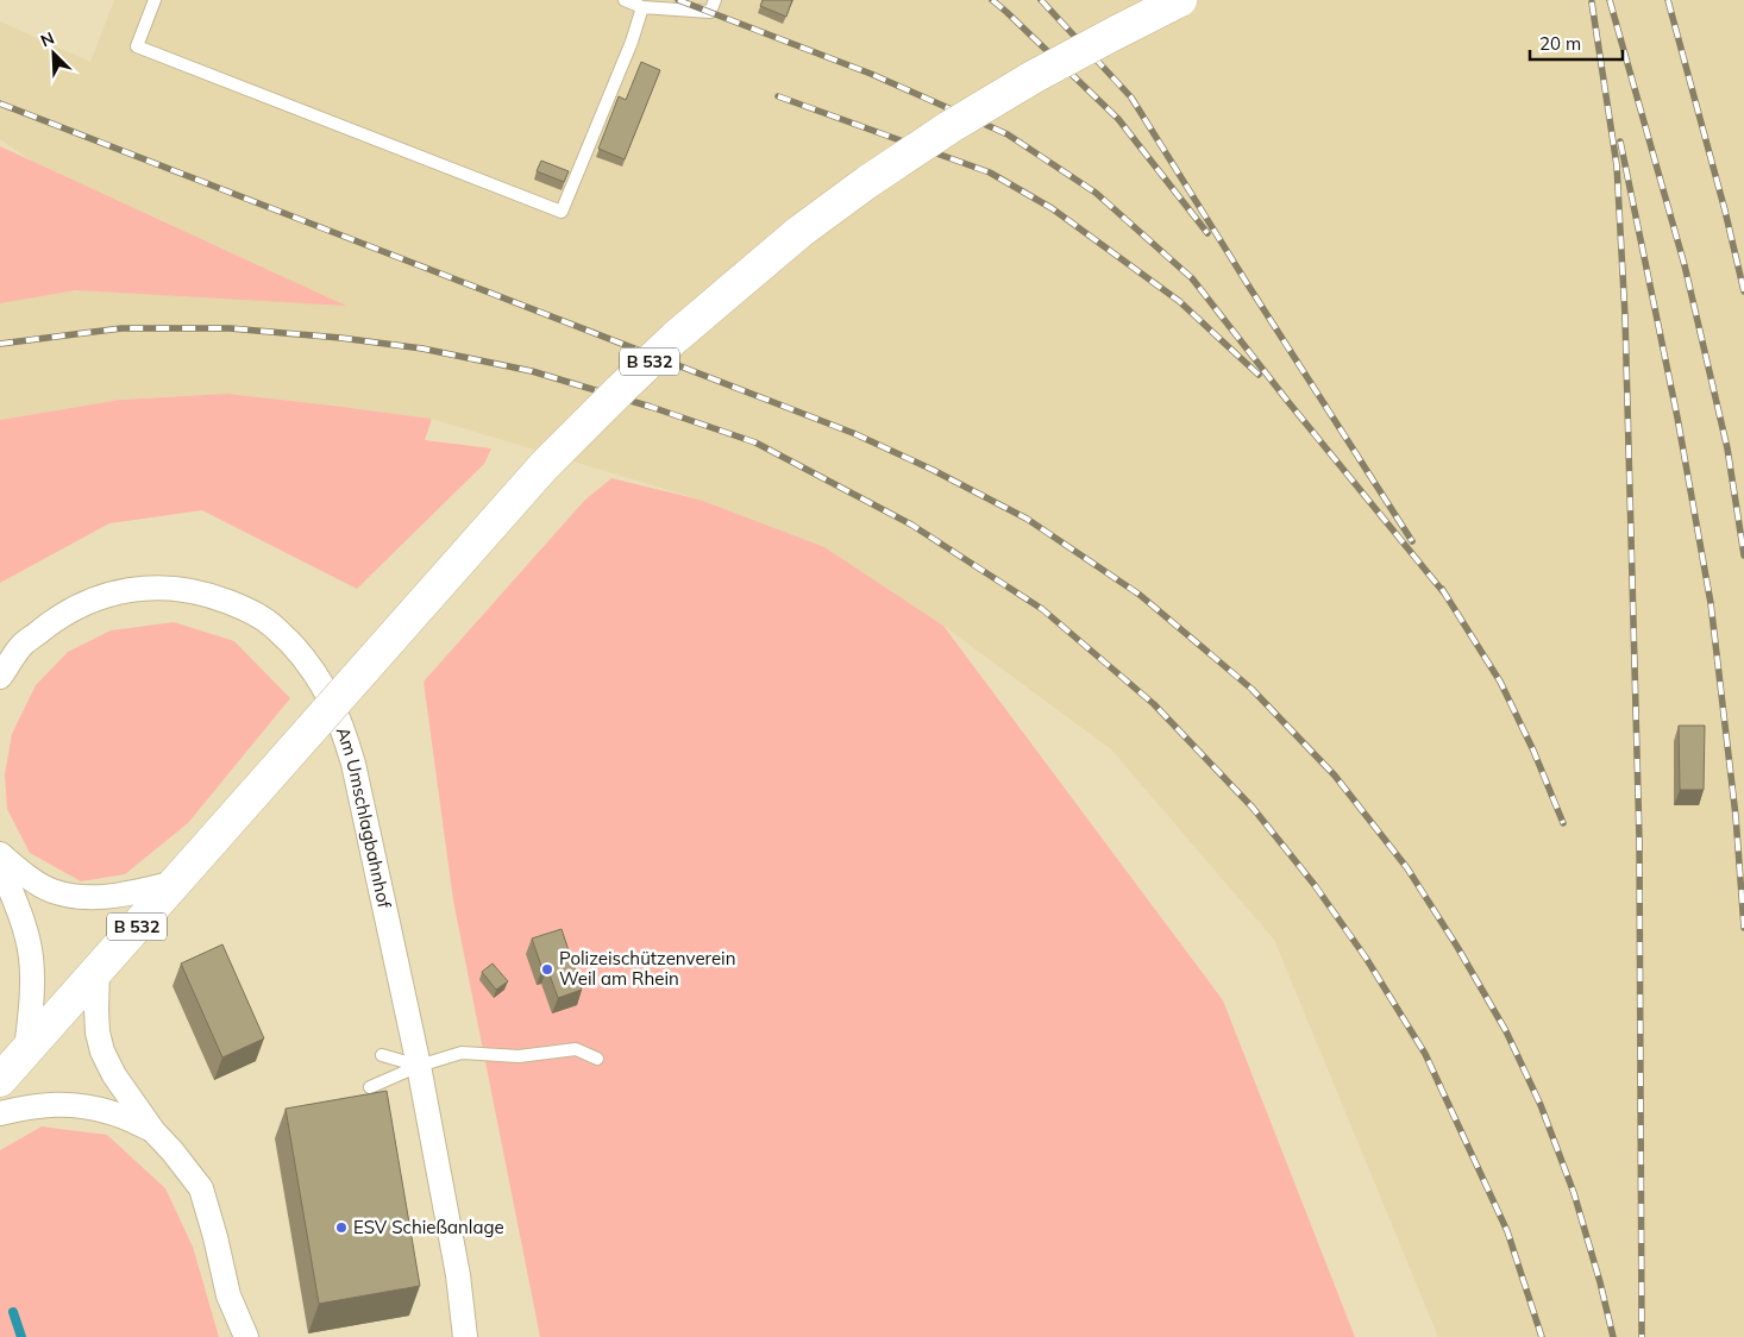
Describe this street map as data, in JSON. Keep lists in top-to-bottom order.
{
  "streets": {
    "main road": ["B 532"],
    "street": ["Am Umschlagbahnhof"]
  },
  "places": ["Polizeischützenverein Weil am Rhein", "ESV Schießanlage"],
  "scale_bar": "20 m",
  "north": "top left"
}
